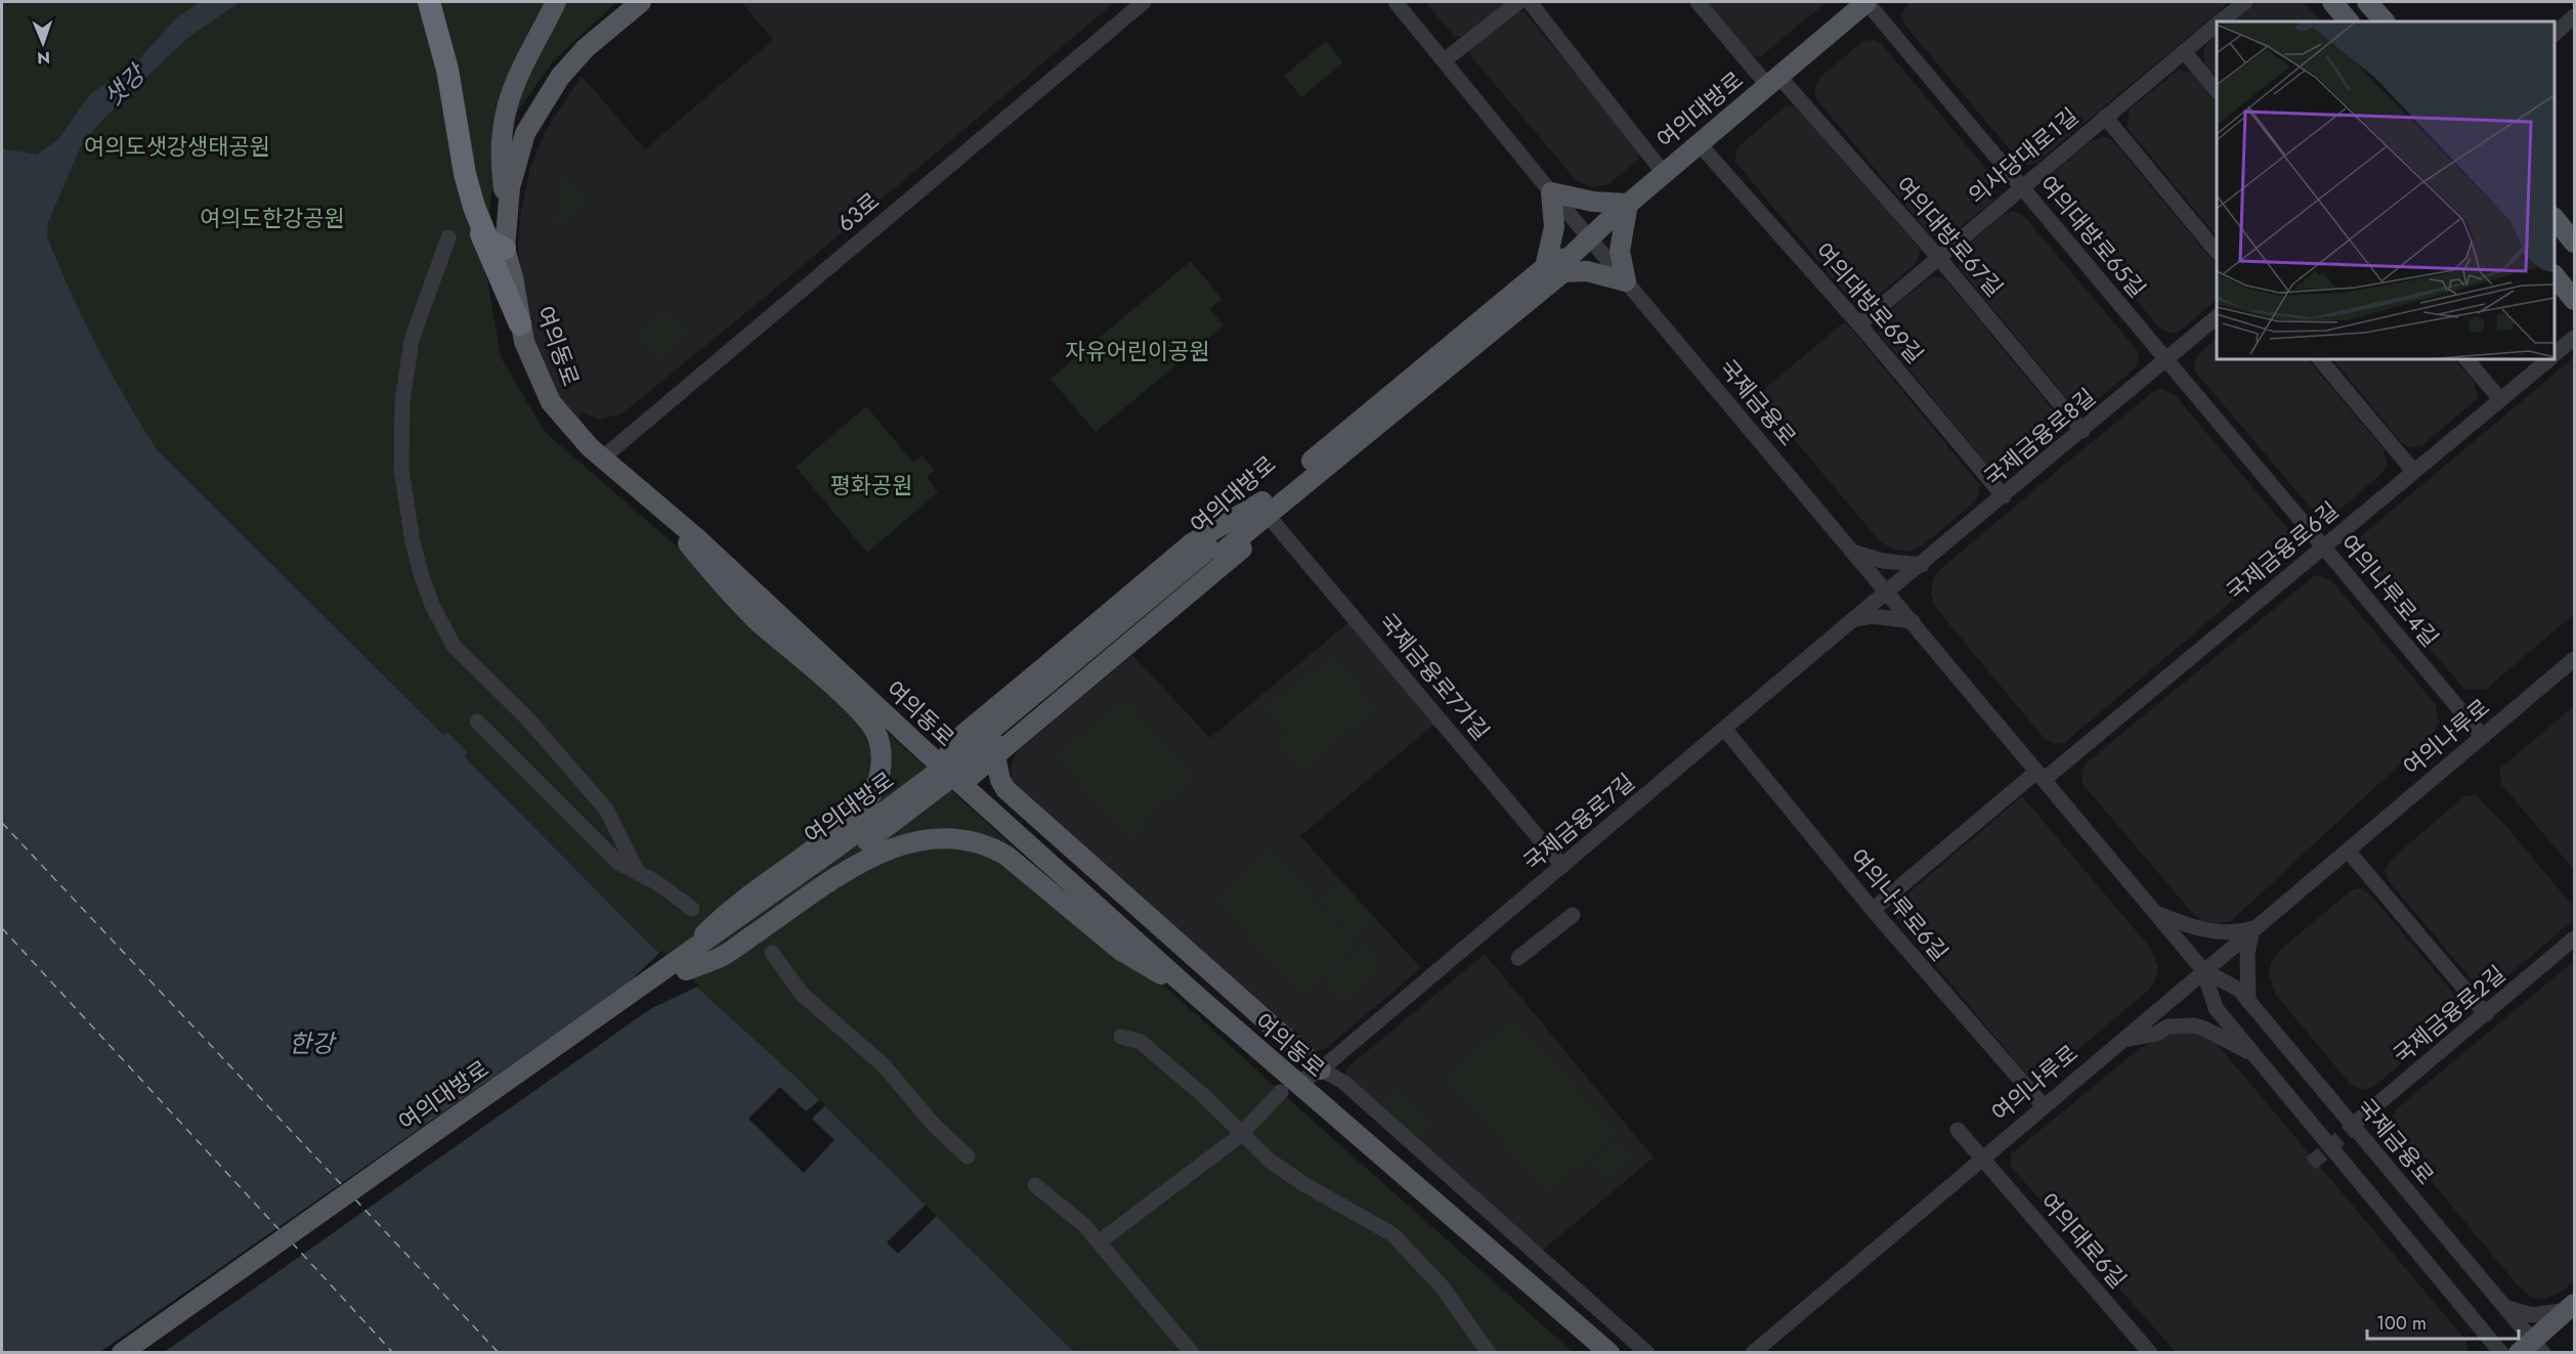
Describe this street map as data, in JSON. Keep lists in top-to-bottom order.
{
  "streets": {
    "main road": ["여의대방로", "여의동로"],
    "street": [
      "의사당대로1길",
      "63로",
      "여의대방로67길",
      "여의대방로65길",
      "여의대방로69길",
      "국제금융로",
      "국제금융로8길",
      "국제금융로6길",
      "여의나루로4길",
      "국제금융로7가길",
      "여의나루로",
      "국제금융로7길",
      "여의나루로6길",
      "국제금융로2길",
      "여의대로6길"
    ]
  },
  "crossings": [
    ["여의대방로", "여의대방로67길"],
    ["여의대방로", "여의대방로65길"],
    ["여의대방로", "여의대방로69길"],
    ["여의대방로", "국제금융로"],
    ["여의대방로", "국제금융로7가길"],
    ["의사당대로1길", "여의대방로67길"],
    ["의사당대로1길", "여의대방로65길"],
    ["의사당대로1길", "여의대방로69길"],
    ["63로", "여의동로"],
    ["여의대방로67길", "국제금융로8길"],
    ["여의대방로65길", "국제금융로8길"],
    ["여의대방로65길", "여의나루로4길"],
    ["여의대방로69길", "국제금융로8길"],
    ["여의동로", "국제금융로7길"],
    ["국제금융로", "국제금융로8길"],
    ["국제금융로", "국제금융로6길"],
    ["국제금융로", "여의나루로"],
    ["국제금융로", "국제금융로7길"],
    ["국제금융로", "국제금융로2길"],
    ["국제금융로8길", "여의나루로4길"],
    ["국제금융로8길", "국제금융로7길"],
    ["국제금융로6길", "여의나루로4길"],
    ["여의나루로4길", "여의나루로"],
    ["국제금융로7가길", "국제금융로7길"],
    ["여의나루로", "여의나루로6길"],
    ["여의나루로", "여의대로6길"],
    ["국제금융로7길", "여의나루로6길"]
  ],
  "water": ["샛강", "한강"],
  "parks": [
    "여의도샛강생태공원",
    "여의도한강공원",
    "자유어린이공원",
    "평화공원"
  ],
  "scale_bar": "100 m",
  "north": "bottom"
}
